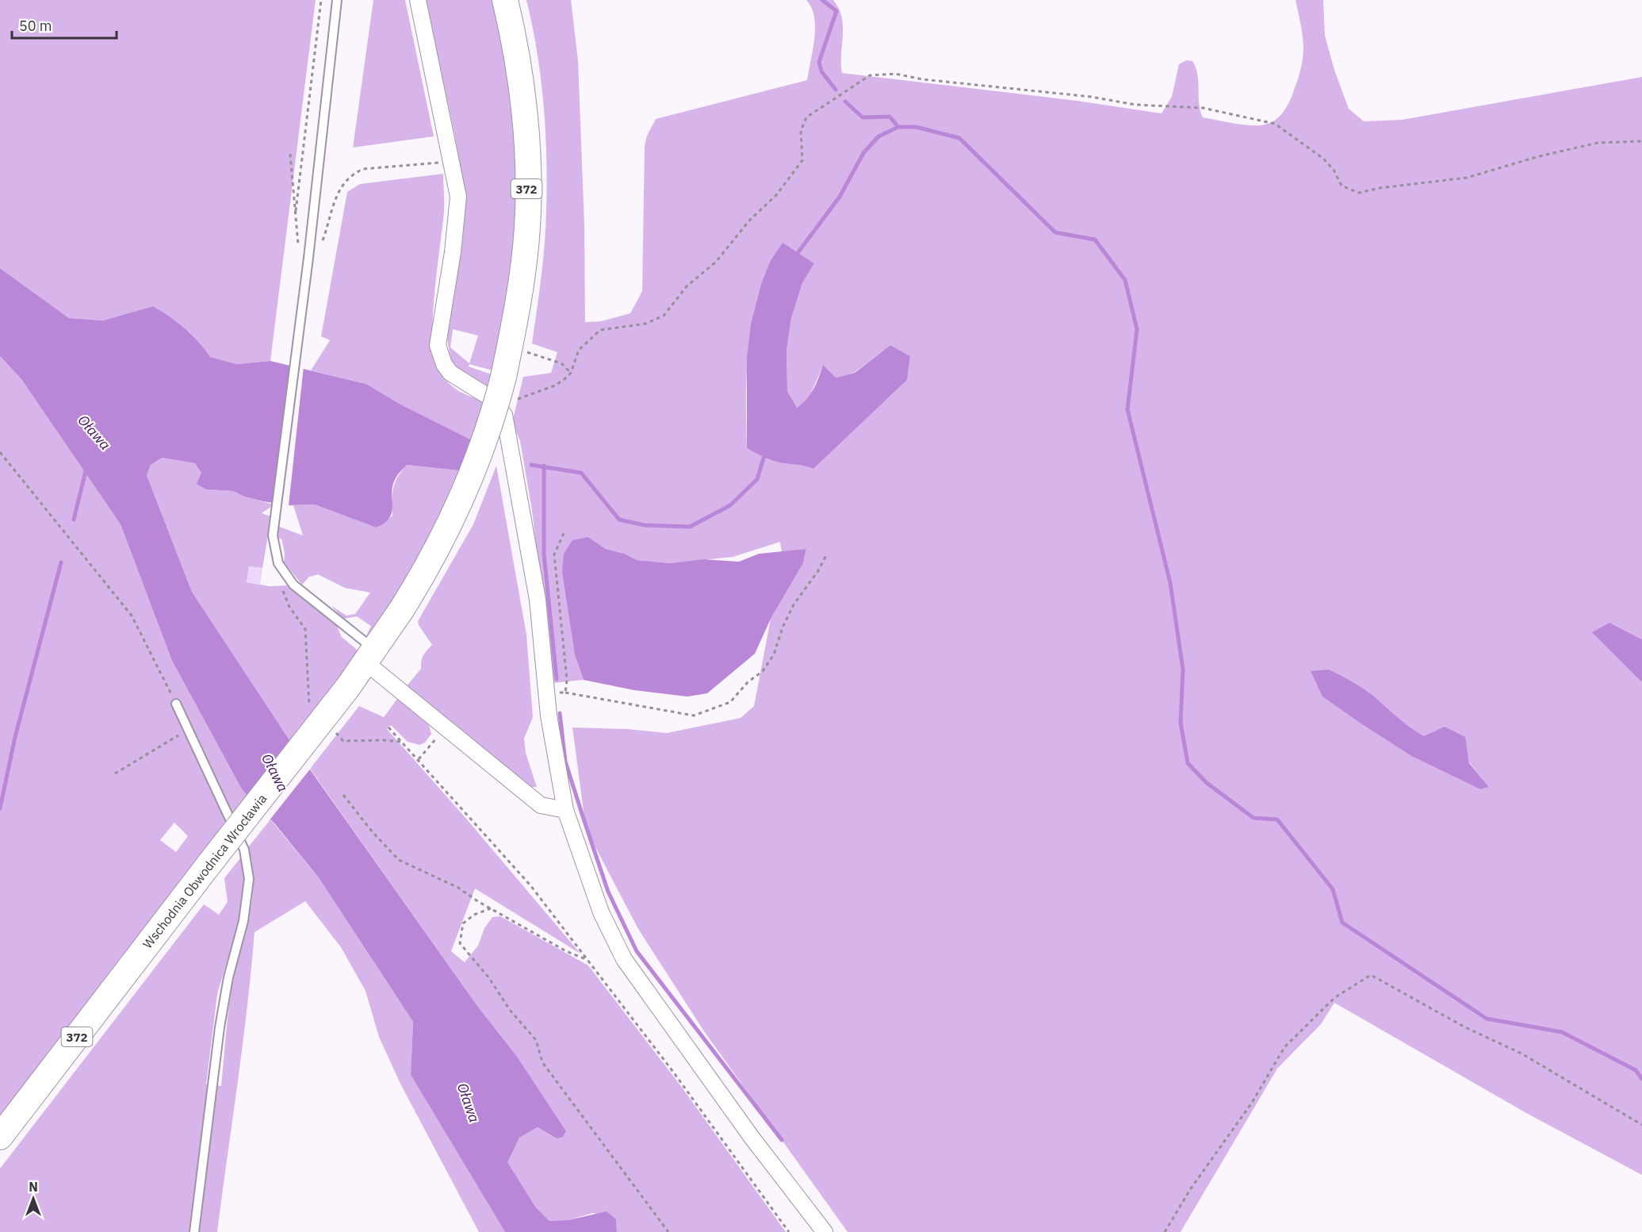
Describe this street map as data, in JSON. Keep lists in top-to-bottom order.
{
  "streets": {
    "main road": ["372", "Wschodnia Obwodnica Wrocławia"]
  },
  "water": ["Oława"],
  "scale_bar": "50 m",
  "north": "top"
}
